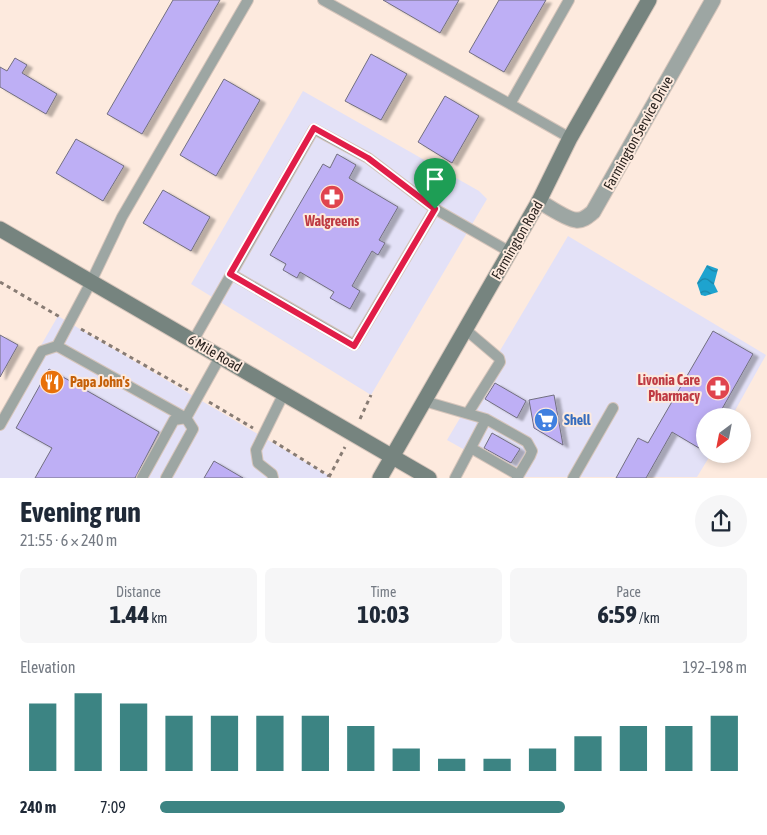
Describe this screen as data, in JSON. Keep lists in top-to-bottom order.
{
  "streets": {
    "main road": ["Farmington Road", "6 Mile Road"],
    "street": ["Farmington Service Drive"]
  },
  "crossings": [
    ["Farmington Service Drive", "Farmington Road"],
    ["Farmington Road", "6 Mile Road"]
  ],
  "places": {
    "pharmacy": ["Walgreens", "Livonia Care Pharmacy"],
    "restaurant": ["Papa John's"],
    "supermarket": ["Shell"]
  },
  "north": "bottom left",
  "page": {
    "heading": ["Evening run", "21:55 · 6 × 240 m"],
    "stats": [
      ["Distance", "1.44 km"],
      ["Time", "10:03"],
      ["Pace", "6:59 /km"]
    ],
    "chart": ["Elevation", "192–198 m"],
    "list": [
      {
        "name": "240 m",
        "note": "7:09"
      }
    ]
  }
}
